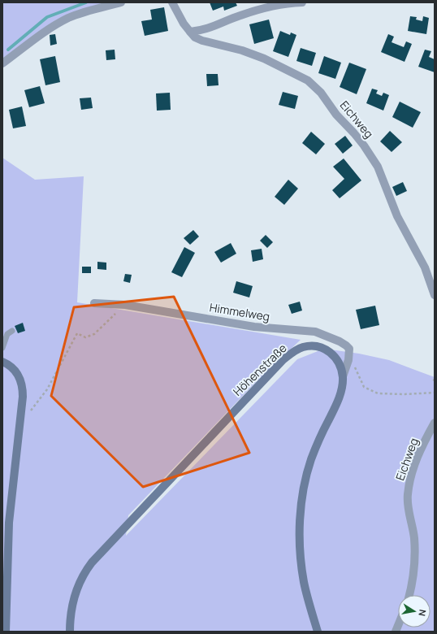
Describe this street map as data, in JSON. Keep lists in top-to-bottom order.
{
  "streets": {
    "street": ["Eichweg", "Himmelweg", "Höhenstraße"]
  },
  "north": "right"
}
